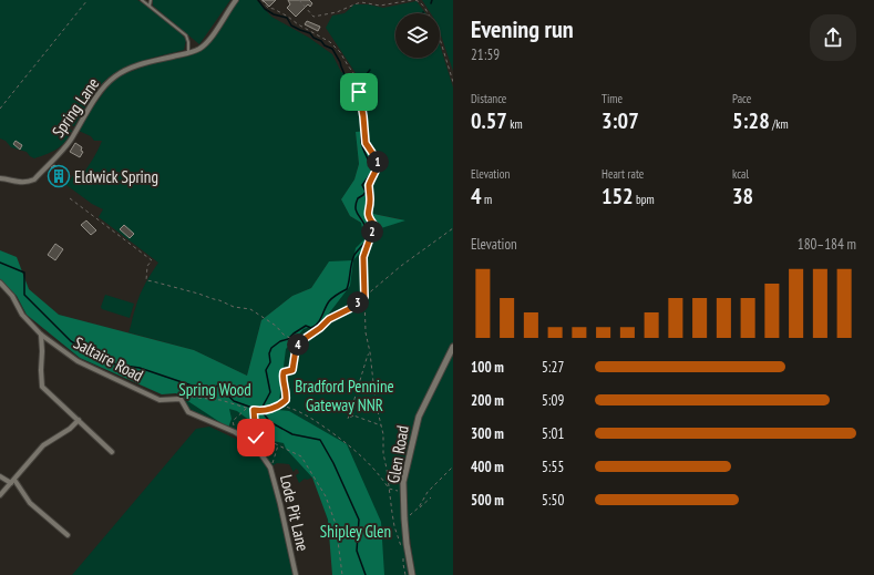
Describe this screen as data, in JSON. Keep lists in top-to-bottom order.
{
  "streets": {
    "street": [
      "Spring Lane",
      "Saltaire Road",
      "Glen Road",
      "Lode Pit Lane"
    ]
  },
  "crossings": [
    ["Saltaire Road", "Lode Pit Lane"]
  ],
  "parks": ["Bradford Pennine Gateway NNR", "Spring Wood", "Shipley Glen"],
  "places": {
    "building": ["Eldwick Spring"]
  },
  "page": {
    "heading": ["Evening run", "21:59"],
    "stats": [
      ["Distance", "0.57 km"],
      ["Time", "3:07"],
      ["Pace", "5:28 /km"],
      ["Elevation", "4 m"],
      ["Heart rate", "152 bpm"],
      ["kcal", "38"]
    ],
    "pins": [
      "1",
      "2",
      "3",
      "4"
    ],
    "chart": ["Elevation", "180–184 m"],
    "list": [
      {
        "name": "100 m",
        "note": "5:27"
      },
      {
        "name": "200 m",
        "note": "5:09"
      },
      {
        "name": "300 m",
        "note": "5:01"
      },
      {
        "name": "400 m",
        "note": "5:55"
      },
      {
        "name": "500 m",
        "note": "5:50"
      }
    ]
  }
}
